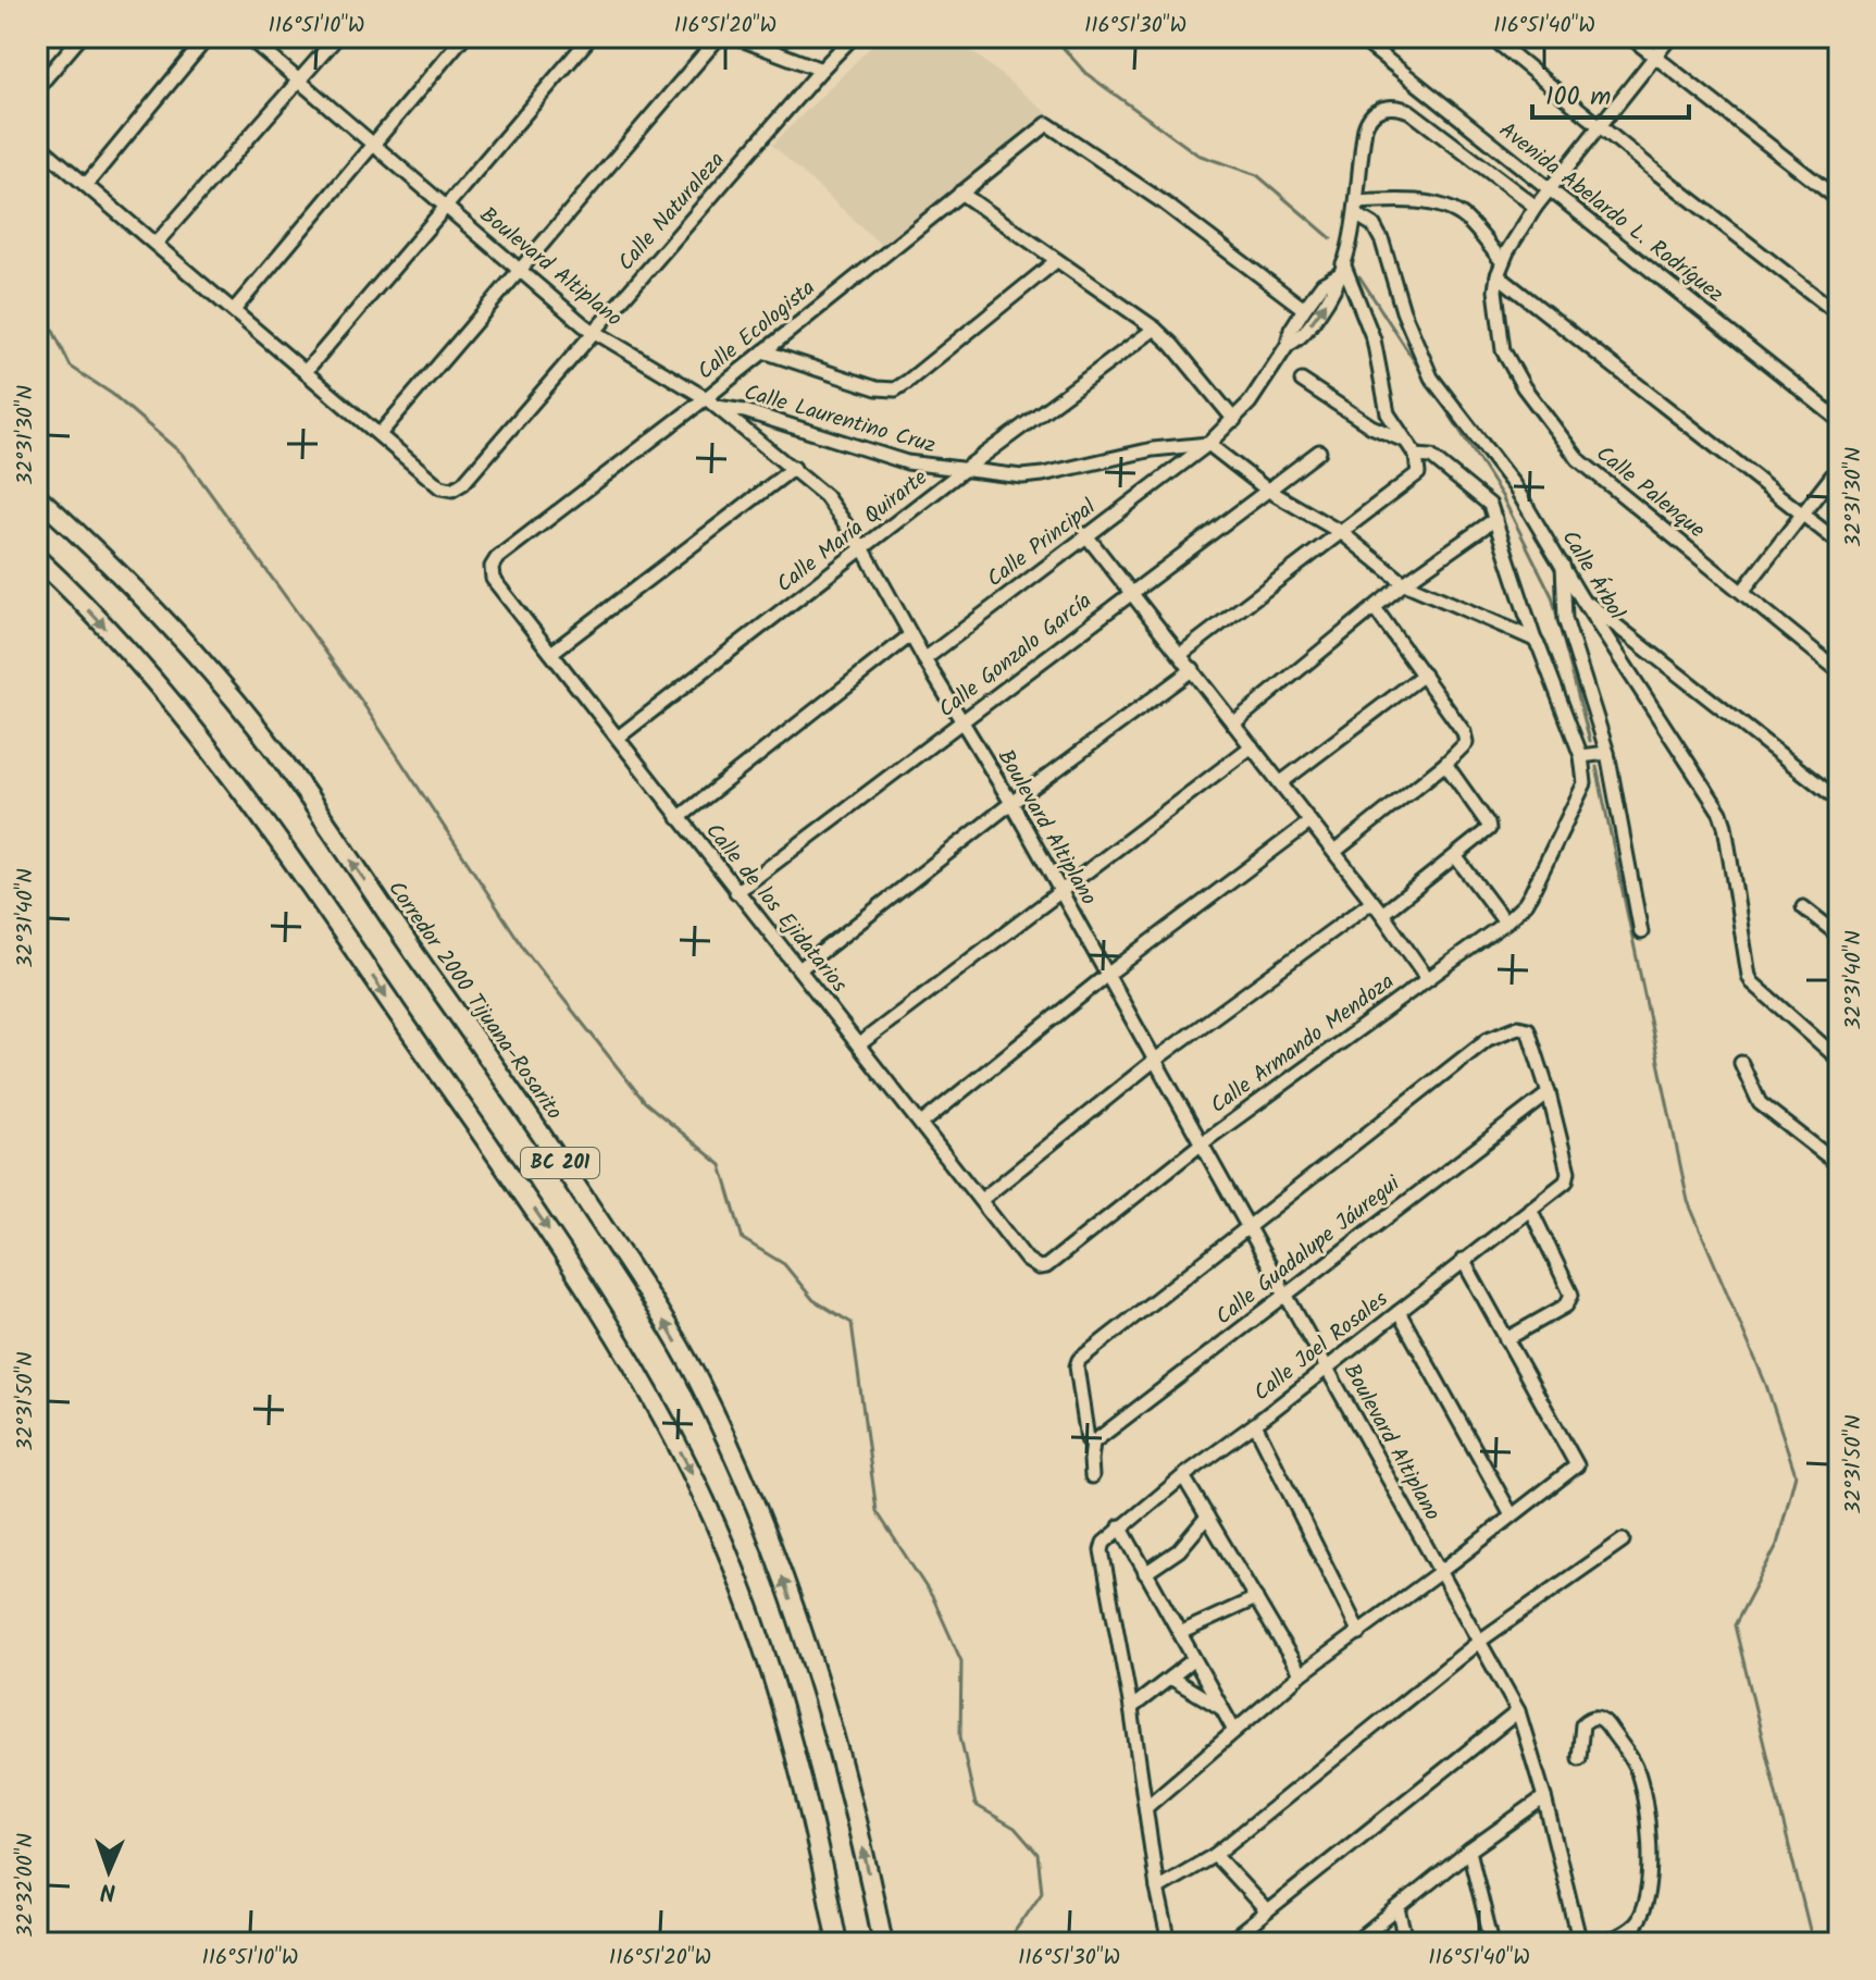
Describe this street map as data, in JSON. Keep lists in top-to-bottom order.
{
  "streets": {
    "highway": ["Corredor 2000 Tijuana-Rosarito", "BC 201"],
    "street": [
      "Calle Naturaleza",
      "Avenida Abelardo L. Rodríguez",
      "Boulevard Altiplano",
      "Calle Ecologista",
      "Calle Laurentino Cruz",
      "Calle Palenque",
      "Calle María Quirarte",
      "Calle Principal",
      "Calle Árbol",
      "Calle Gonzalo García",
      "Calle de los Ejidatarios",
      "Calle Armando Mendoza",
      "Calle Guadalupe Jáuregui",
      "Calle Joel Rosales"
    ]
  },
  "crossings": [
    ["Calle Naturaleza", "Boulevard Altiplano"],
    ["Avenida Abelardo L. Rodríguez", "Calle Palenque"],
    ["Boulevard Altiplano", "Calle Ecologista"],
    ["Boulevard Altiplano", "Calle Laurentino Cruz"],
    ["Boulevard Altiplano", "Calle María Quirarte"],
    ["Boulevard Altiplano", "Calle Principal"],
    ["Boulevard Altiplano", "Calle Gonzalo García"],
    ["Boulevard Altiplano", "Calle Armando Mendoza"],
    ["Boulevard Altiplano", "Calle Guadalupe Jáuregui"],
    ["Boulevard Altiplano", "Calle Joel Rosales"],
    ["Calle Ecologista", "Calle Laurentino Cruz"],
    ["Calle Ecologista", "Calle Principal"],
    ["Calle Ecologista", "Calle de los Ejidatarios"],
    ["Calle Laurentino Cruz", "Calle María Quirarte"],
    ["Calle Laurentino Cruz", "Calle Principal"],
    ["Calle Palenque", "Calle Principal"],
    ["Calle María Quirarte", "Calle de los Ejidatarios"],
    ["Calle Principal", "Calle Árbol"],
    ["Calle Gonzalo García", "Calle de los Ejidatarios"],
    ["Calle de los Ejidatarios", "Calle Armando Mendoza"],
    ["Calle Guadalupe Jáuregui", "Calle Joel Rosales"]
  ],
  "scale_bar": "100 m",
  "north": "bottom",
  "coordinates": [
    "116°51'10\"W",
    "116°51'20\"W",
    "116°51'30\"W",
    "116°51'40\"W",
    "32°31'30\"N",
    "32°31'40\"N",
    "32°31'50\"N",
    "32°32'00\"N"
  ]
}
